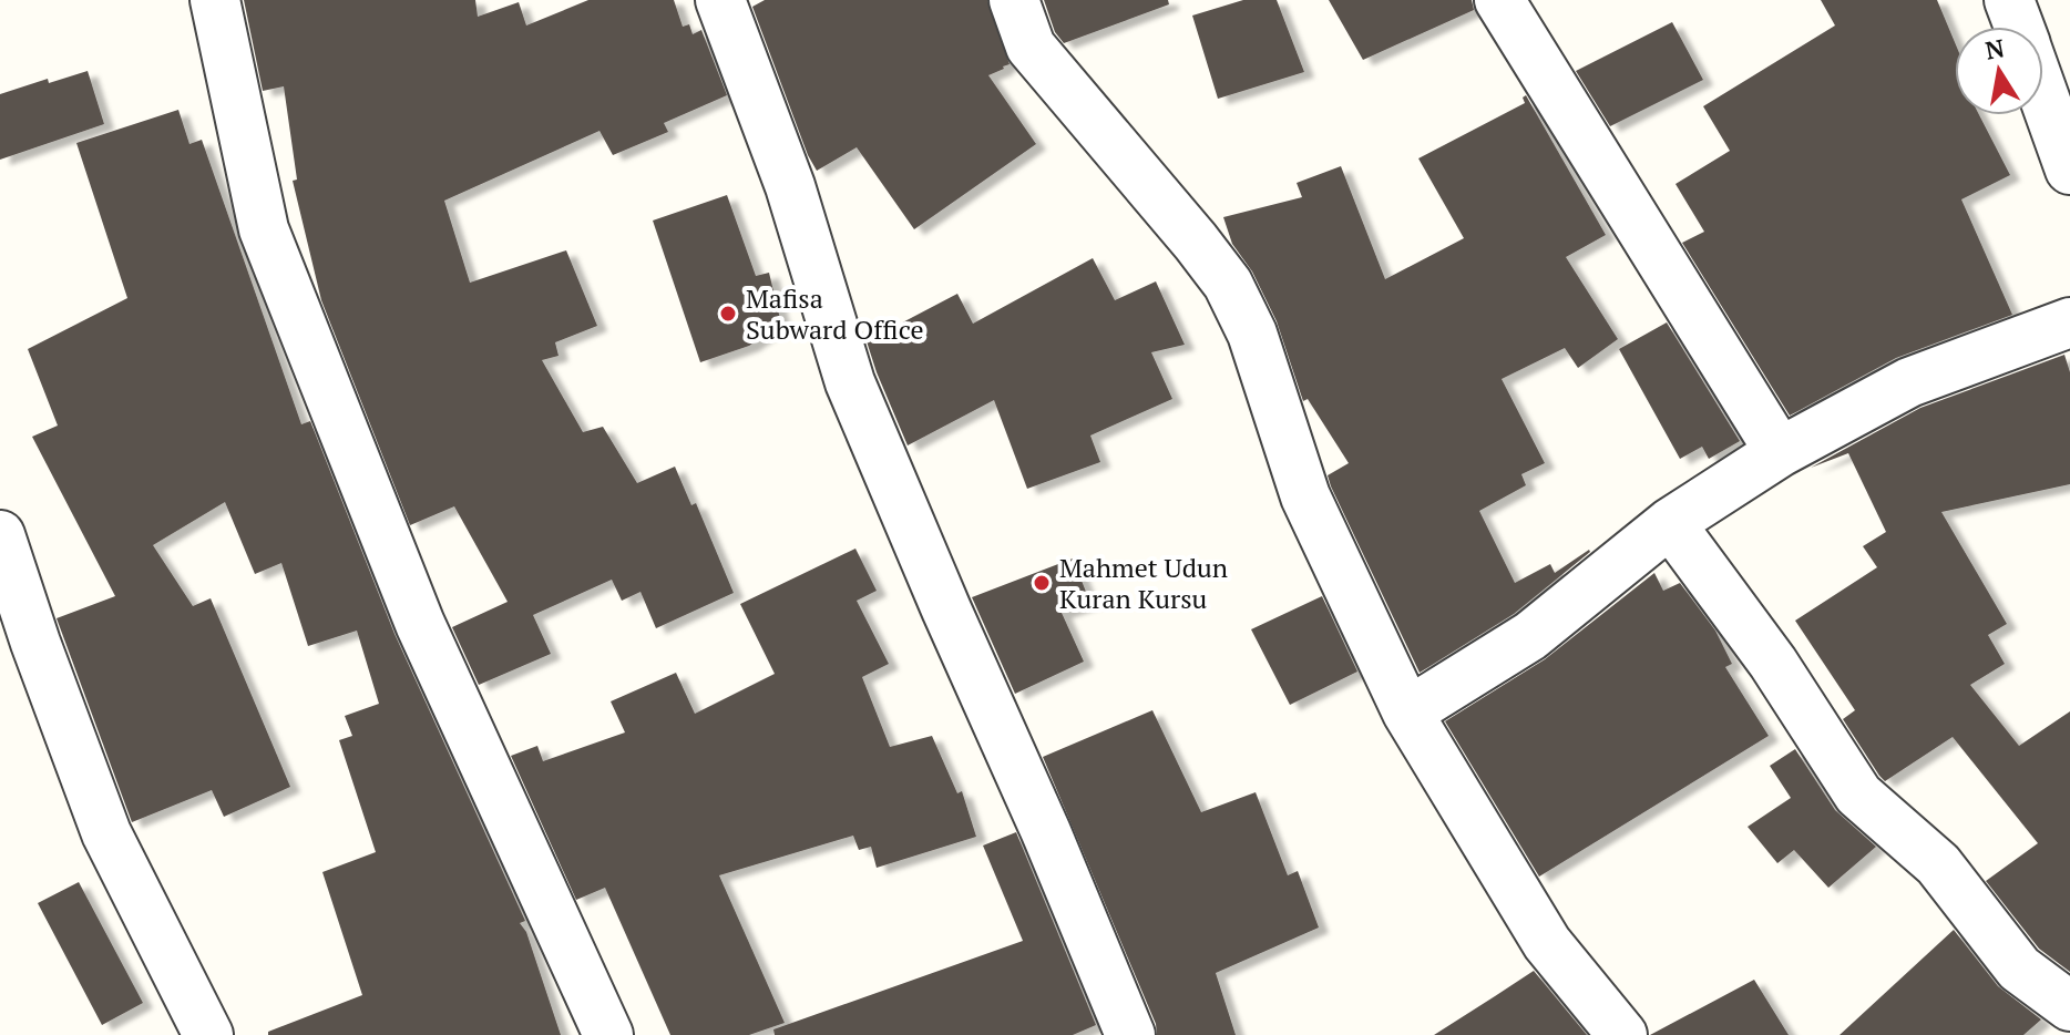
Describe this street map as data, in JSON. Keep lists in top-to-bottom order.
{
  "places": ["Mafisa Subward Office", "Mahmet Udun Kuran Kursu"],
  "north": "top"
}
